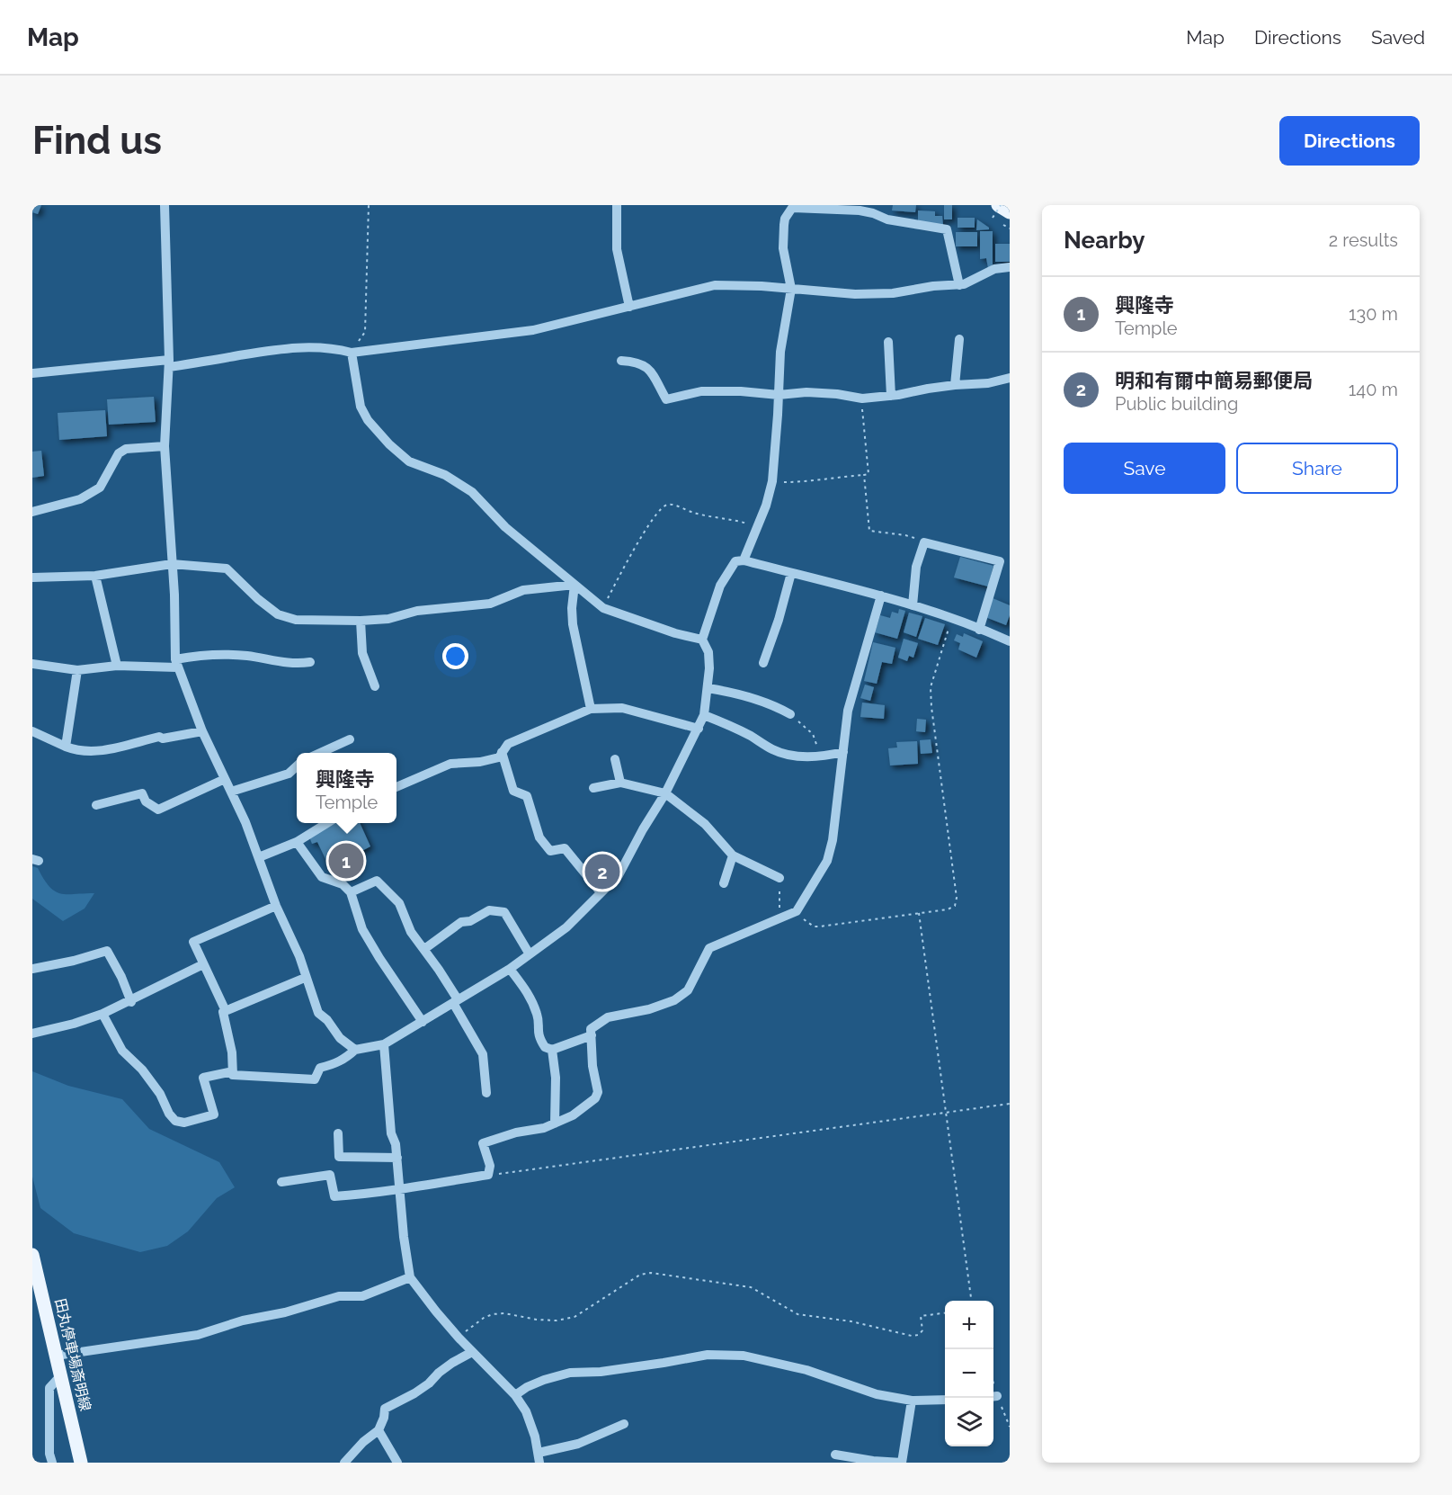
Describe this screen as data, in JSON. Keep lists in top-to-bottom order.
{
  "streets": {
    "main road": ["田丸停車場斎明線"]
  },
  "page": {
    "header": "Map",
    "nav": ["Map", "Directions", "Saved"],
    "buttons": [
      "Directions",
      ["Save", "Share"]
    ],
    "title": "Find us",
    "heading": ["Nearby", "2 results"],
    "list": [
      {
        "mark": "1",
        "name": "興隆寺",
        "note": "Temple",
        "value": "130 m"
      },
      {
        "mark": "2",
        "name": "明和有爾中簡易郵便局",
        "note": "Public building",
        "value": "140 m"
      }
    ],
    "popup": ["興隆寺", "Temple"],
    "pins": ["1", "2"],
    "map_buttons": ["+", "−"]
  }
}
